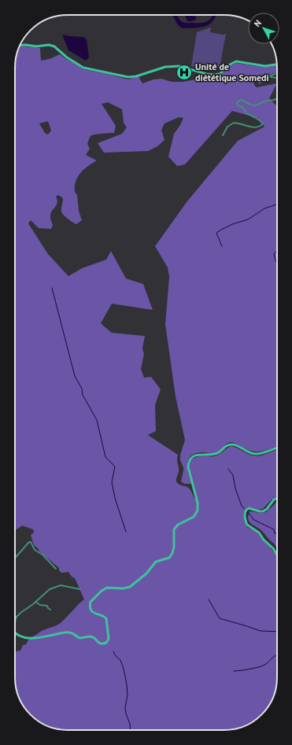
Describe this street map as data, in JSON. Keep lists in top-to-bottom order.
{
  "places": {
    "hospital": ["Unité de diététique Somedi"]
  },
  "north": "top left"
}
